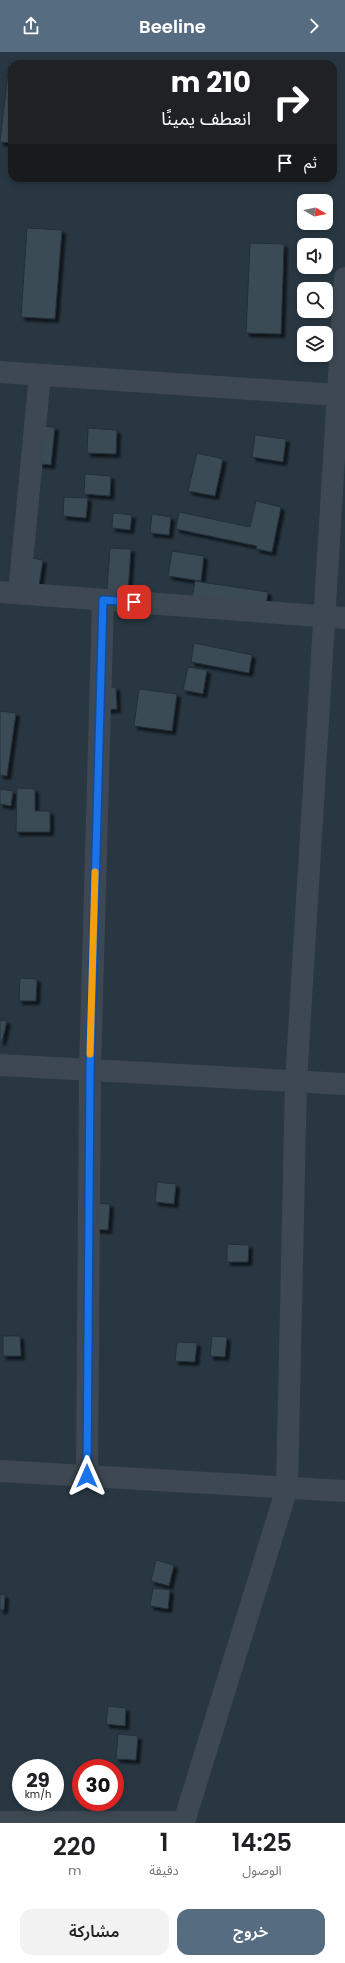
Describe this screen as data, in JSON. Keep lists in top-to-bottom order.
{
  "north": "right",
  "page": {
    "header": "Beeline",
    "turn": ["210 m", "انعطف يمينًا"],
    "then": "ثم",
    "speed": "29 km/h",
    "limit": "30",
    "eta": [
      "14:25",
      "الوصول",
      "1",
      "دقيقة",
      "220",
      "m"
    ],
    "buttons": ["خروج", "مشاركة"]
  }
}
